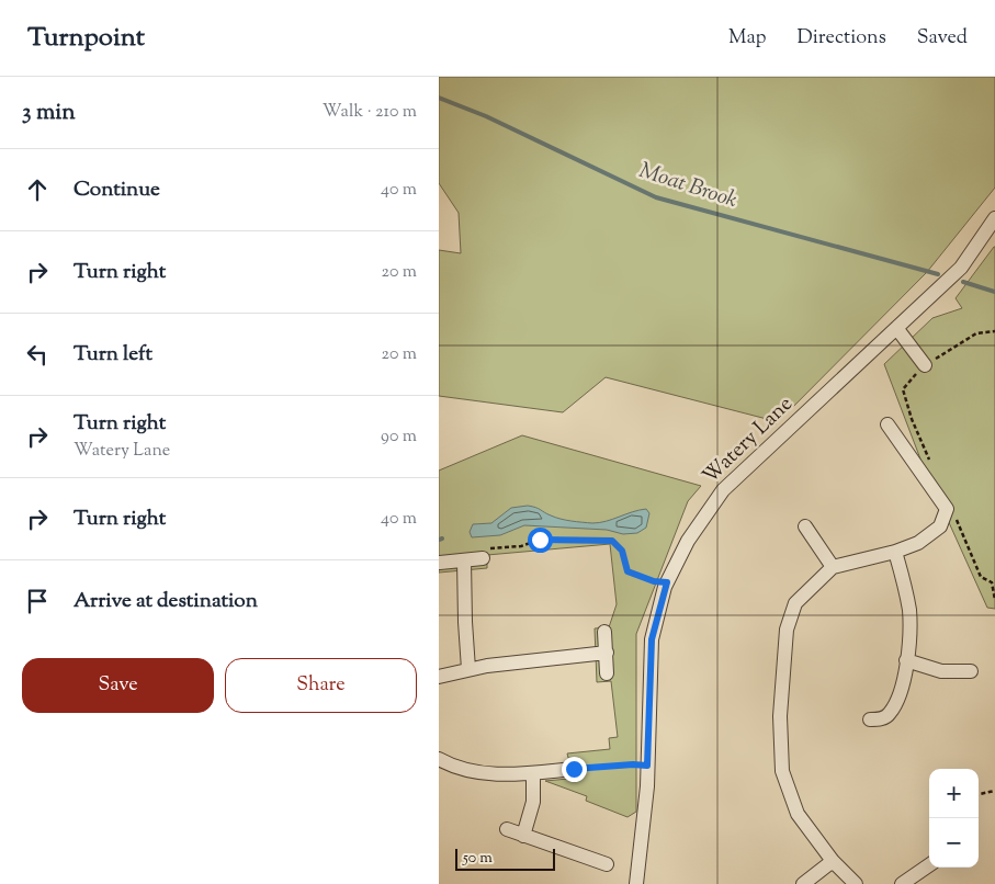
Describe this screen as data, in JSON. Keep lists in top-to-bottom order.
{
  "streets": {
    "street": ["Watery Lane"]
  },
  "water": ["Moat Brook"],
  "scale_bar": "50 m",
  "page": {
    "header": "Turnpoint",
    "nav": ["Map", "Directions", "Saved"],
    "heading": ["3 min", "Walk · 210 m"],
    "list": [
      ["Continue", "40 m"],
      ["Turn right", "20 m"],
      ["Turn left", "20 m"],
      ["Turn right", "Watery Lane", "90 m"],
      ["Turn right", "40 m"],
      "Arrive at destination"
    ],
    "buttons": ["Save", "Share"],
    "map_buttons": ["+", "−"],
    "scale": "50 m"
  }
}
